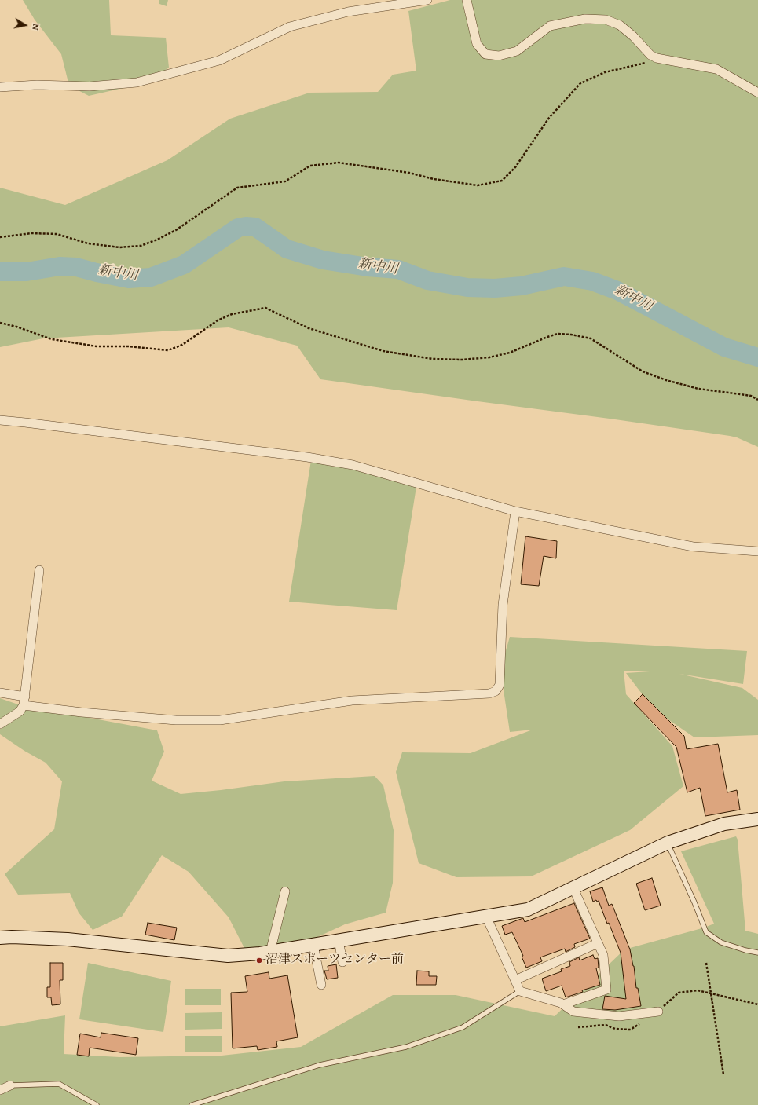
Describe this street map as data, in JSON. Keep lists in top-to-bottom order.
{
  "water": ["新中川"],
  "places": ["沼津スポーツセンター前"],
  "north": "right"
}
